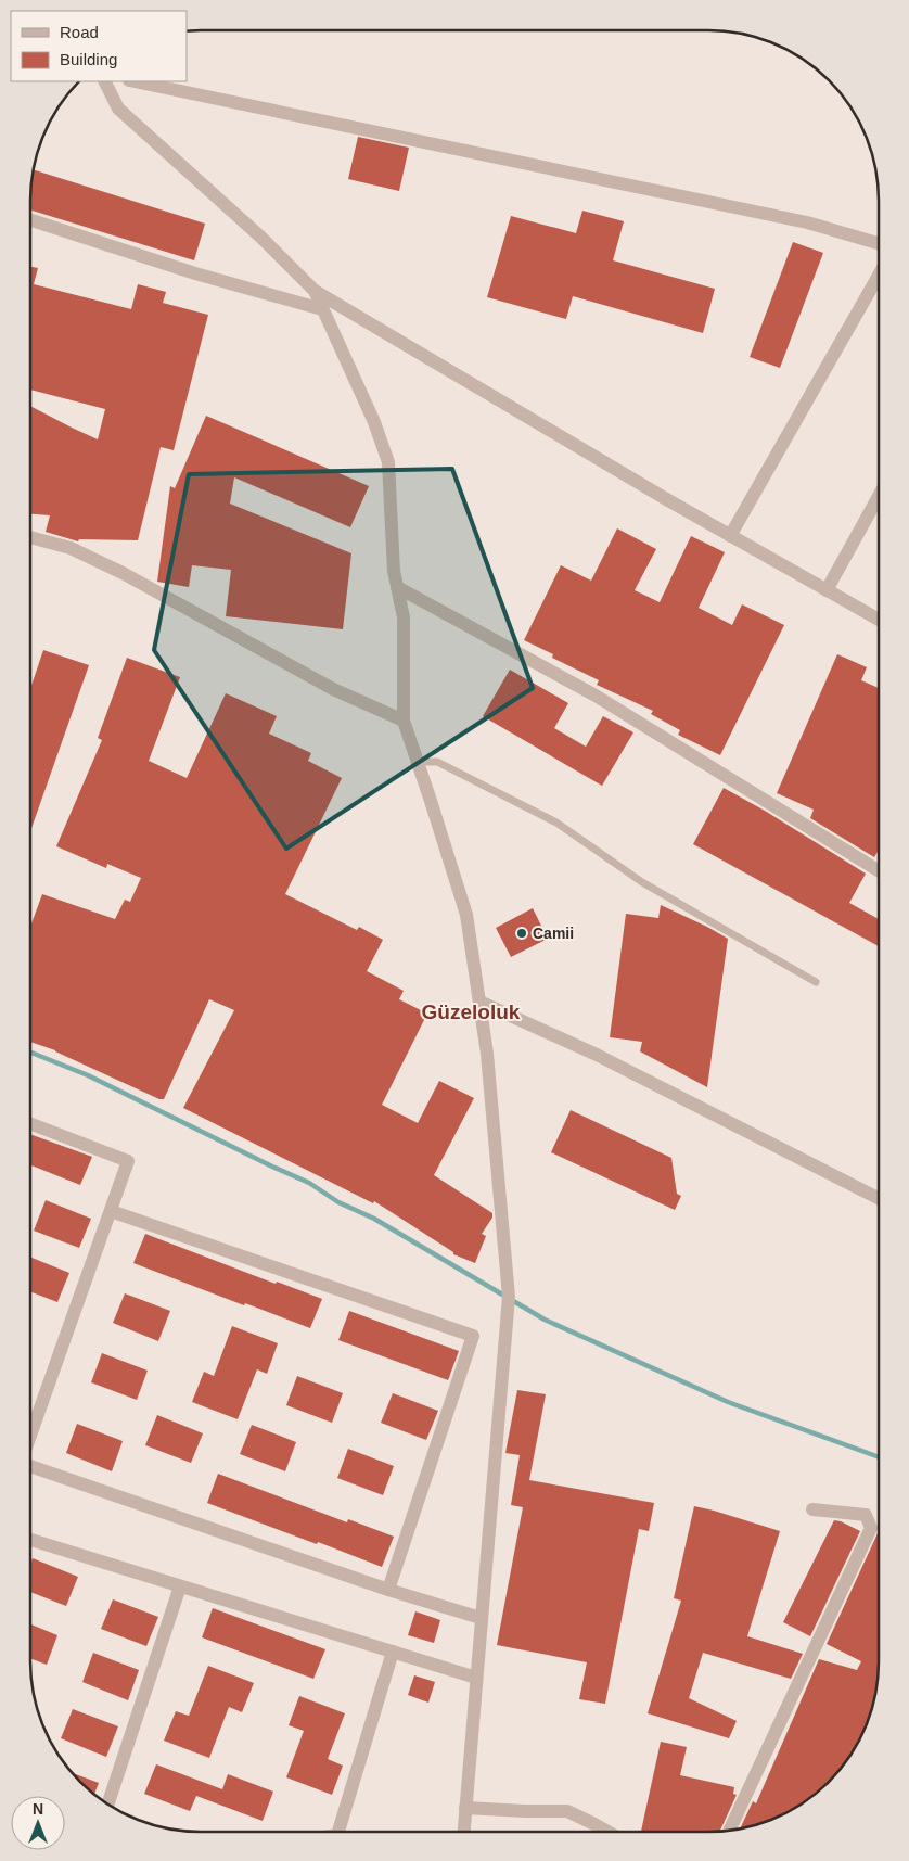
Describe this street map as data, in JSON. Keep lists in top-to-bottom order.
{
  "districts": ["Güzeloluk"],
  "places": ["Camii"],
  "legend": ["Road", "Building"],
  "north": "top"
}
